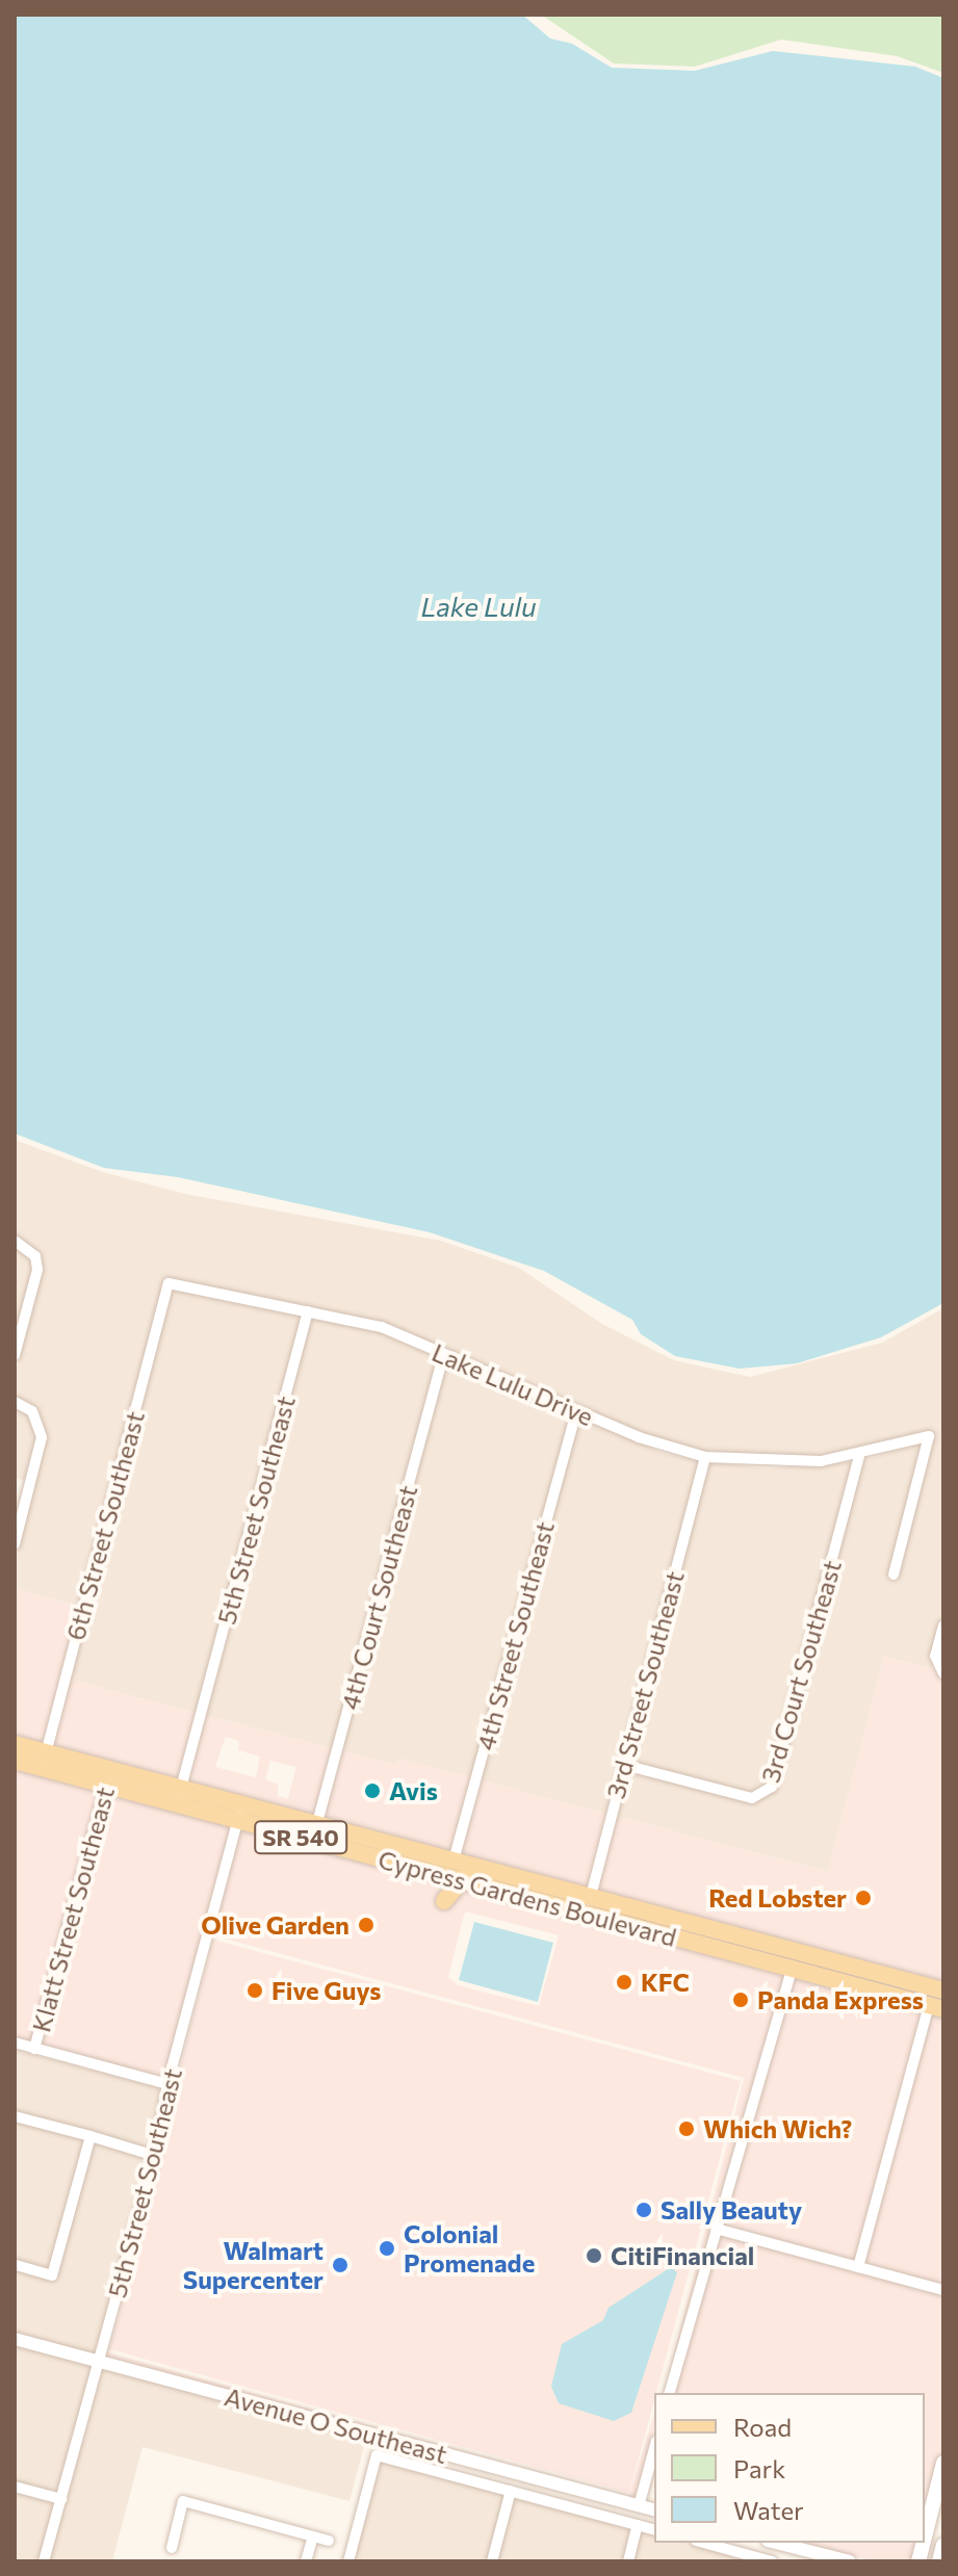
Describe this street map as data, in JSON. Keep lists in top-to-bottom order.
{
  "streets": {
    "main road": ["SR 540", "Cypress Gardens Boulevard"],
    "street": [
      "Lake Lulu Drive",
      "5th Street Southeast",
      "6th Street Southeast",
      "4th Court Southeast",
      "4th Street Southeast",
      "3rd Court Southeast",
      "3rd Street Southeast",
      "Klatt Street Southeast",
      "Avenue O Southeast"
    ]
  },
  "crossings": [
    ["Lake Lulu Drive", "5th Street Southeast"],
    ["Lake Lulu Drive", "6th Street Southeast"],
    ["Lake Lulu Drive", "4th Court Southeast"],
    ["Lake Lulu Drive", "4th Street Southeast"],
    ["Lake Lulu Drive", "3rd Court Southeast"],
    ["Lake Lulu Drive", "3rd Street Southeast"],
    ["5th Street Southeast", "Cypress Gardens Boulevard"],
    ["5th Street Southeast", "Avenue O Southeast"],
    ["6th Street Southeast", "Cypress Gardens Boulevard"],
    ["4th Court Southeast", "Cypress Gardens Boulevard"],
    ["4th Street Southeast", "Cypress Gardens Boulevard"],
    ["3rd Court Southeast", "3rd Street Southeast"],
    ["3rd Street Southeast", "Cypress Gardens Boulevard"],
    ["Cypress Gardens Boulevard", "Klatt Street Southeast"]
  ],
  "water": ["Lake Lulu"],
  "places": [
    "Avis",
    "Red Lobster",
    "Olive Garden",
    "KFC",
    "Five Guys",
    "Panda Express",
    "Which Wich?",
    "Sally Beauty",
    "Colonial Promenade",
    "CitiFinancial",
    "Walmart Supercenter"
  ],
  "legend": ["Road", "Park", "Water"]
}
